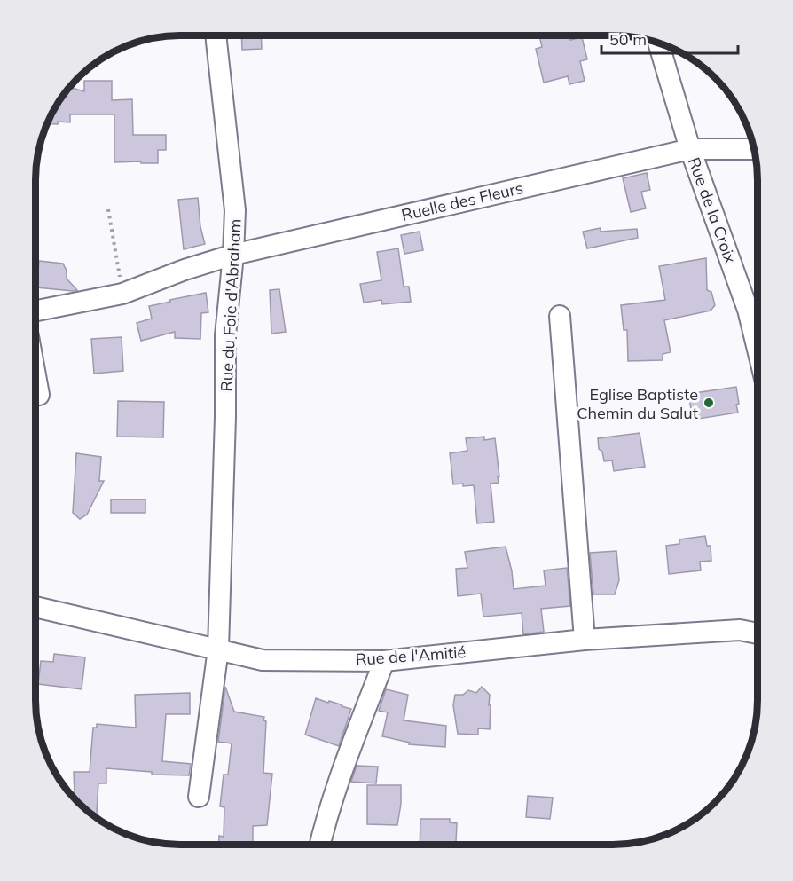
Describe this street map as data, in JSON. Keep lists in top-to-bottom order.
{
  "streets": {
    "street": [
      "Ruelle des Fleurs",
      "Rue de la Croix",
      "Rue du Foie d'Abraham",
      "Rue de l'Amitié"
    ]
  },
  "crossings": [
    ["Ruelle des Fleurs", "Rue de la Croix"],
    ["Ruelle des Fleurs", "Rue du Foie d'Abraham"],
    ["Rue du Foie d'Abraham", "Rue de l'Amitié"]
  ],
  "places": ["Eglise Baptiste Chemin du Salut"],
  "scale_bar": "50 m"
}
